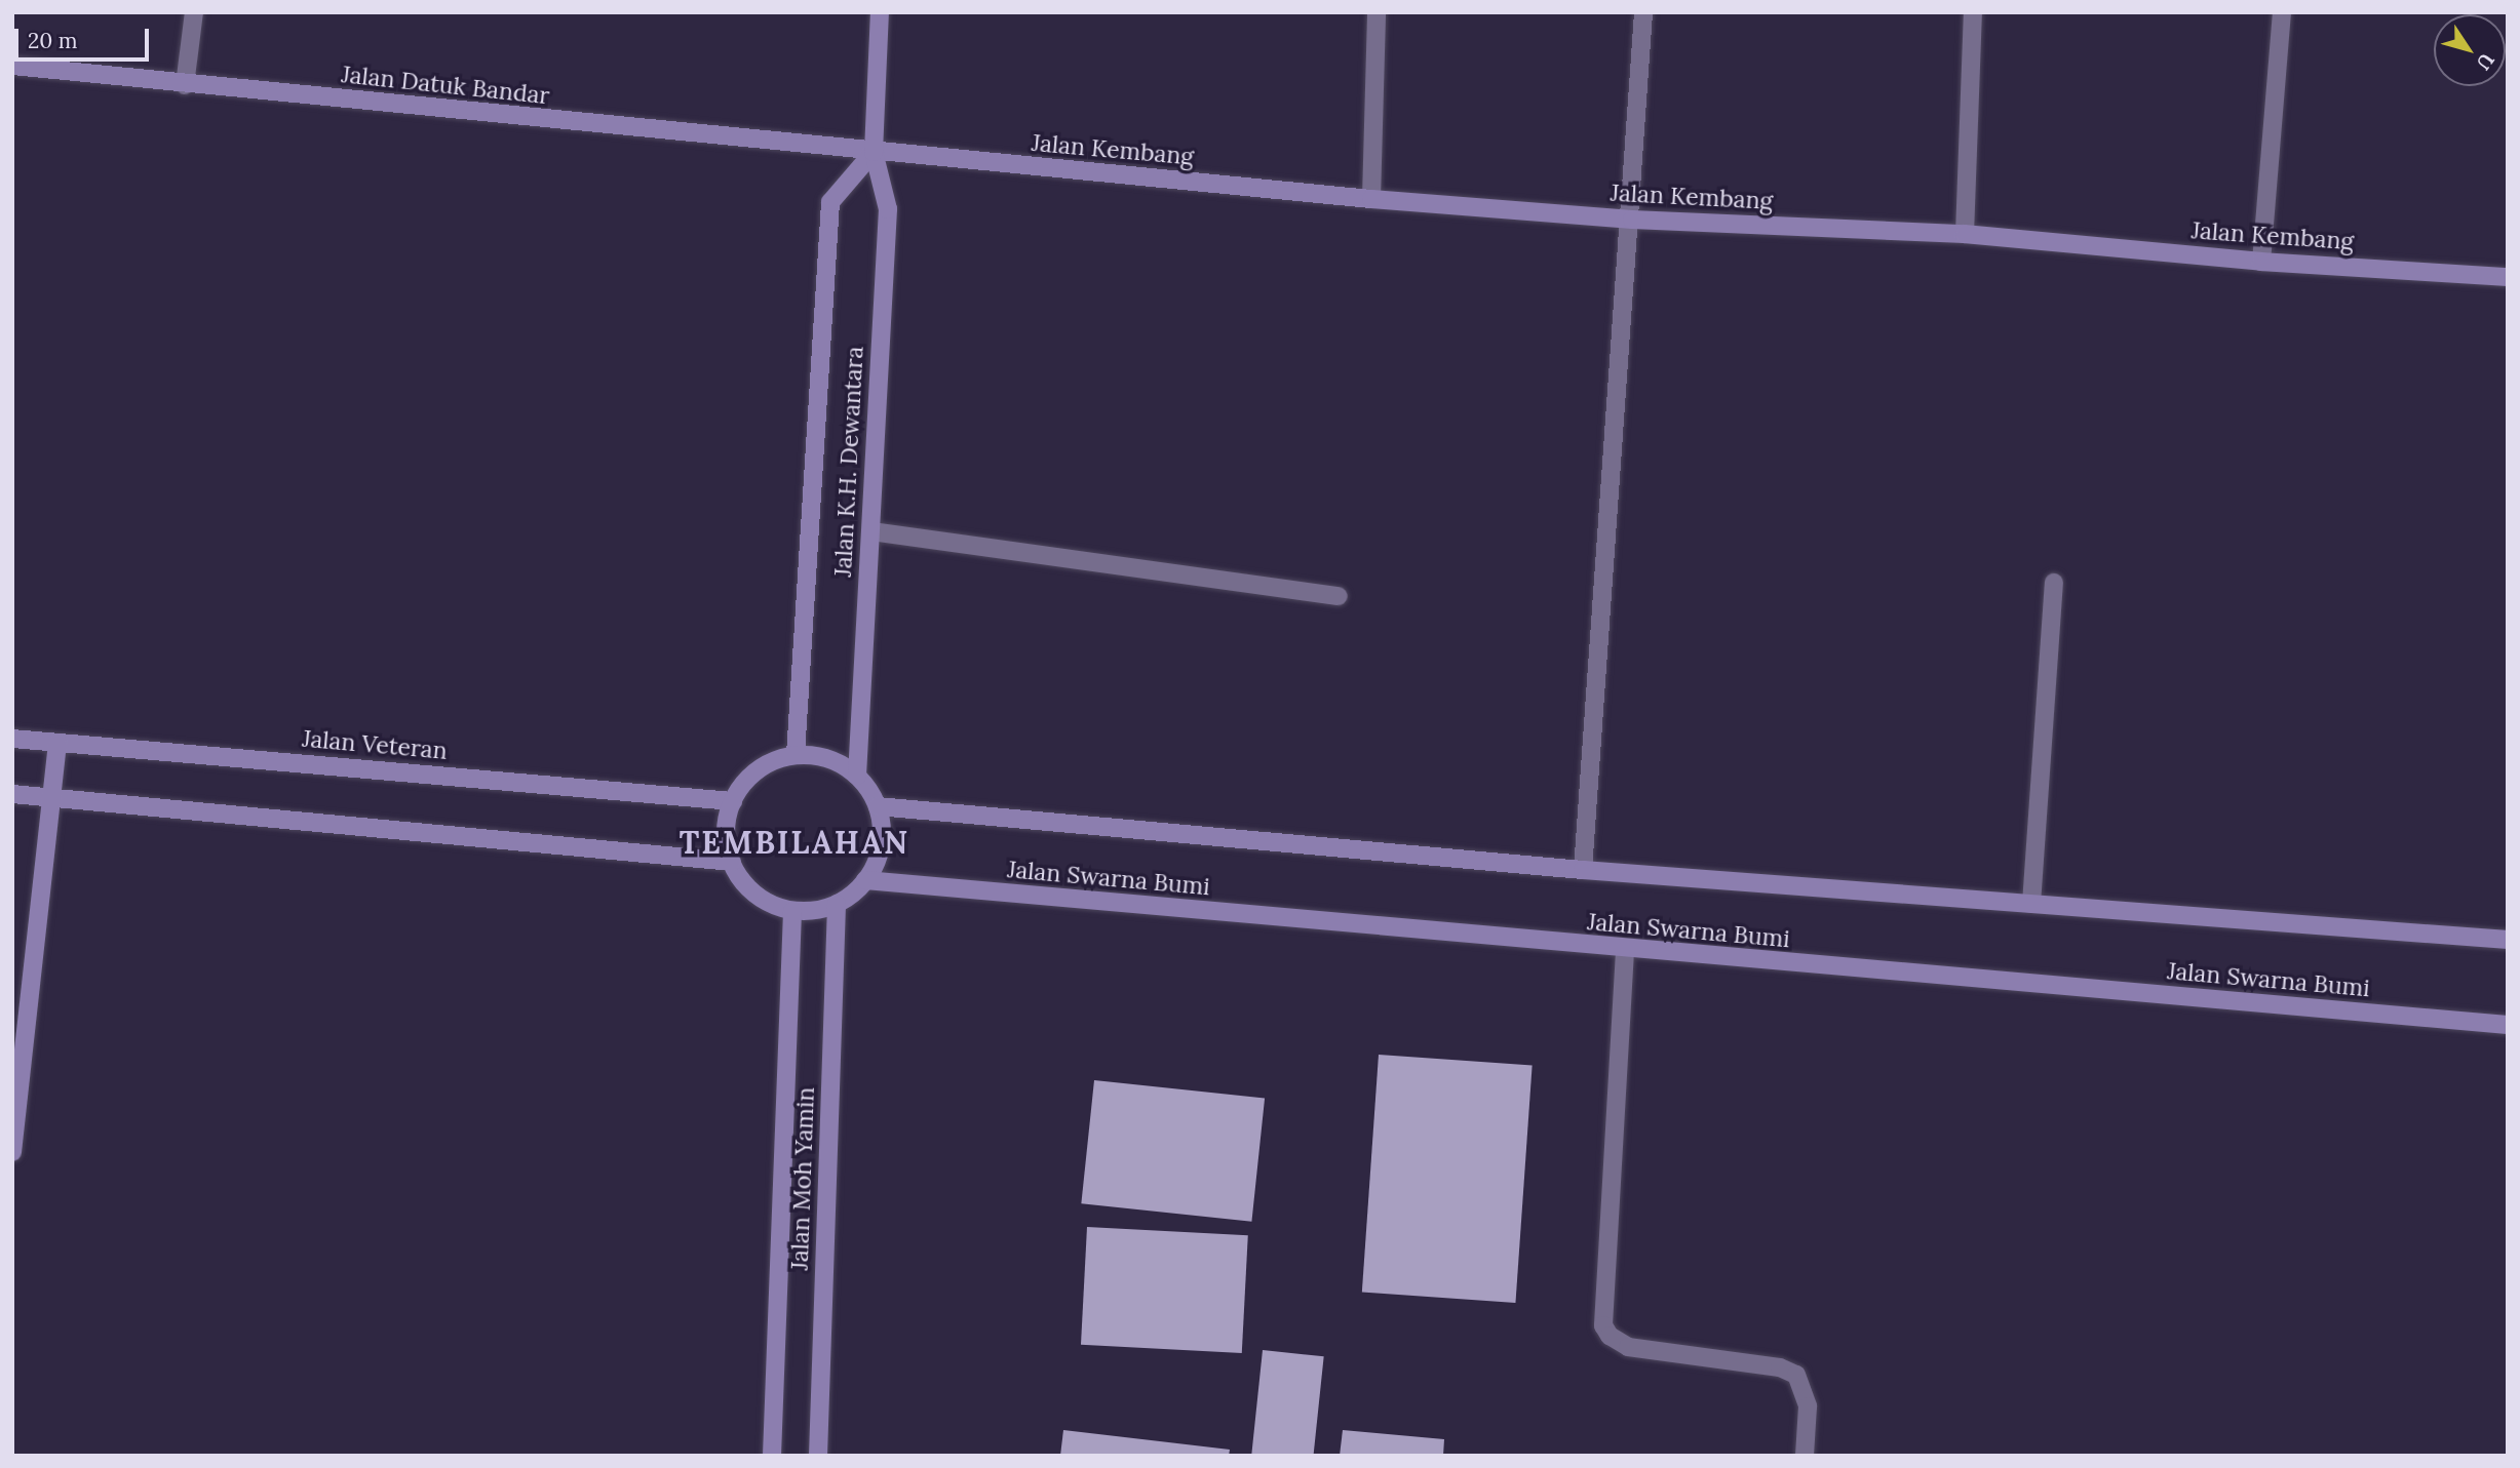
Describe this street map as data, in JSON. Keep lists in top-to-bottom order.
{
  "streets": {
    "street": [
      "Jalan Datuk Bandar",
      "Jalan Kembang",
      "Jalan K.H. Dewantara",
      "Jalan Veteran",
      "Jalan Swarna Bumi",
      "Jalan Moh Yamin"
    ]
  },
  "crossings": [
    ["Jalan Datuk Bandar", "Jalan Kembang"],
    ["Jalan Datuk Bandar", "Jalan K.H. Dewantara"],
    ["Jalan Kembang", "Jalan K.H. Dewantara"],
    ["Jalan K.H. Dewantara", "Jalan Veteran"],
    ["Jalan K.H. Dewantara", "Jalan Swarna Bumi"],
    ["Jalan K.H. Dewantara", "Jalan Moh Yamin"],
    ["Jalan Veteran", "Jalan Swarna Bumi"],
    ["Jalan Veteran", "Jalan Moh Yamin"],
    ["Jalan Swarna Bumi", "Jalan Moh Yamin"]
  ],
  "districts": ["TEMBILAHAN"],
  "scale_bar": "20 m",
  "north": "bottom right"
}
